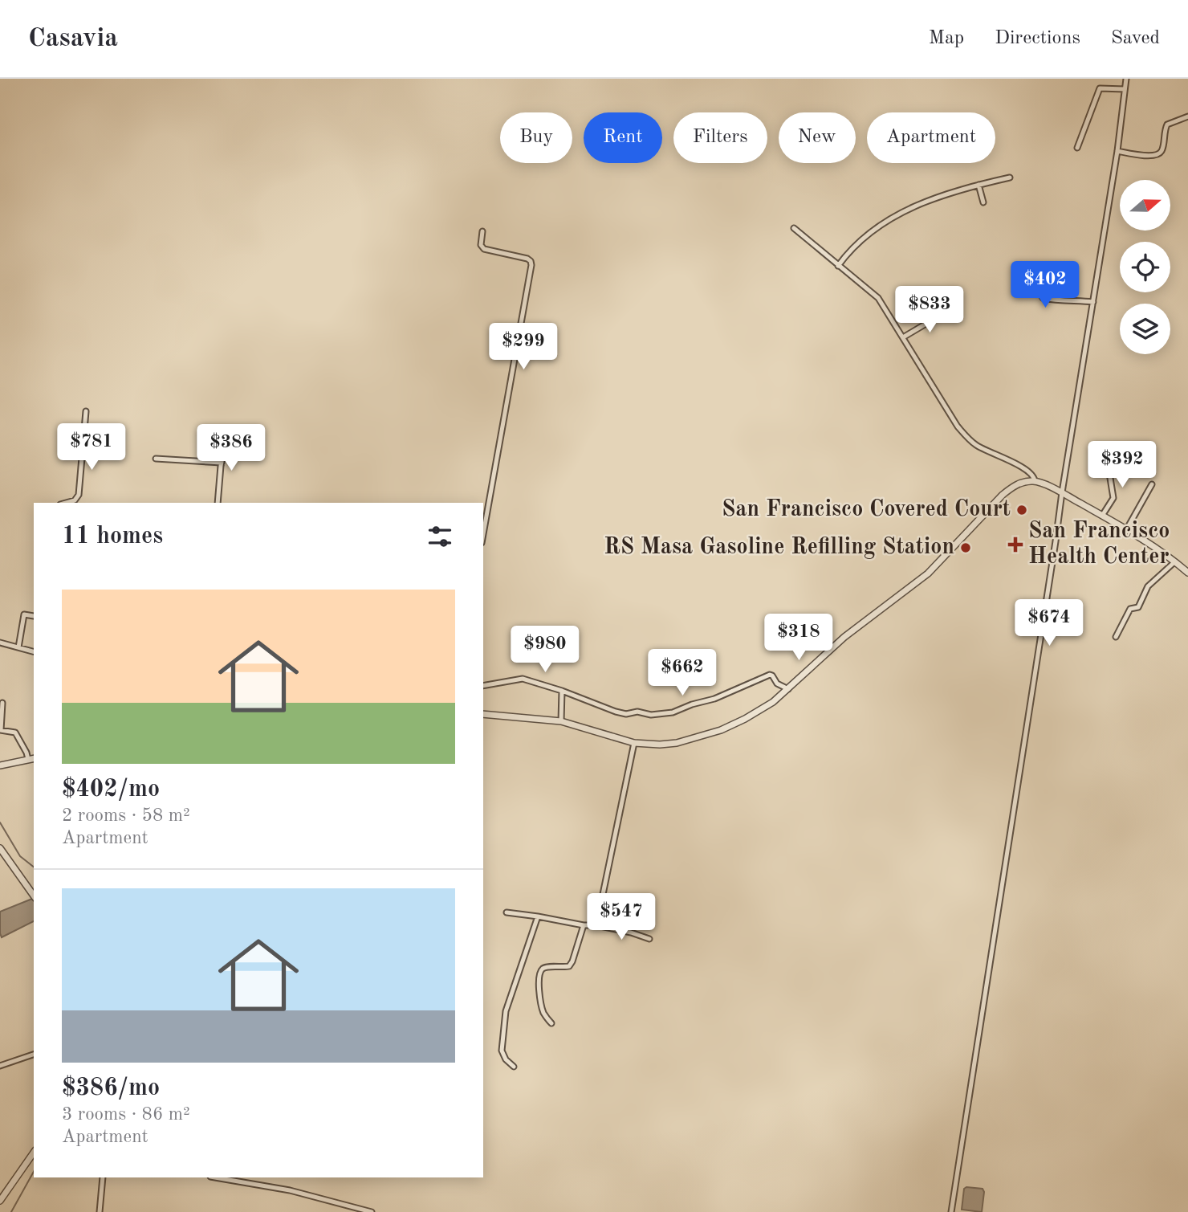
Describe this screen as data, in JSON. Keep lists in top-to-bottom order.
{
  "places": {
    "other": ["San Francisco Covered Court", "RS Masa Gasoline Refilling Station"],
    "health": ["San Francisco Health Center"]
  },
  "north": "right",
  "page": {
    "header": "Casavia",
    "nav": ["Map", "Directions", "Saved"],
    "chip": [
      "Buy",
      "Rent",
      "Filters",
      "New",
      "Apartment"
    ],
    "price": [
      "$402",
      "$833",
      "$299",
      "$781",
      "$386",
      "$392",
      "$674",
      "$318",
      "$980",
      "$662",
      "$547"
    ],
    "heading": "11 homes",
    "list": [
      {
        "name": "$402/mo",
        "note": "2 rooms · 58 m² · Apartment"
      },
      {
        "name": "$386/mo",
        "note": "3 rooms · 86 m² · Apartment"
      }
    ]
  }
}
